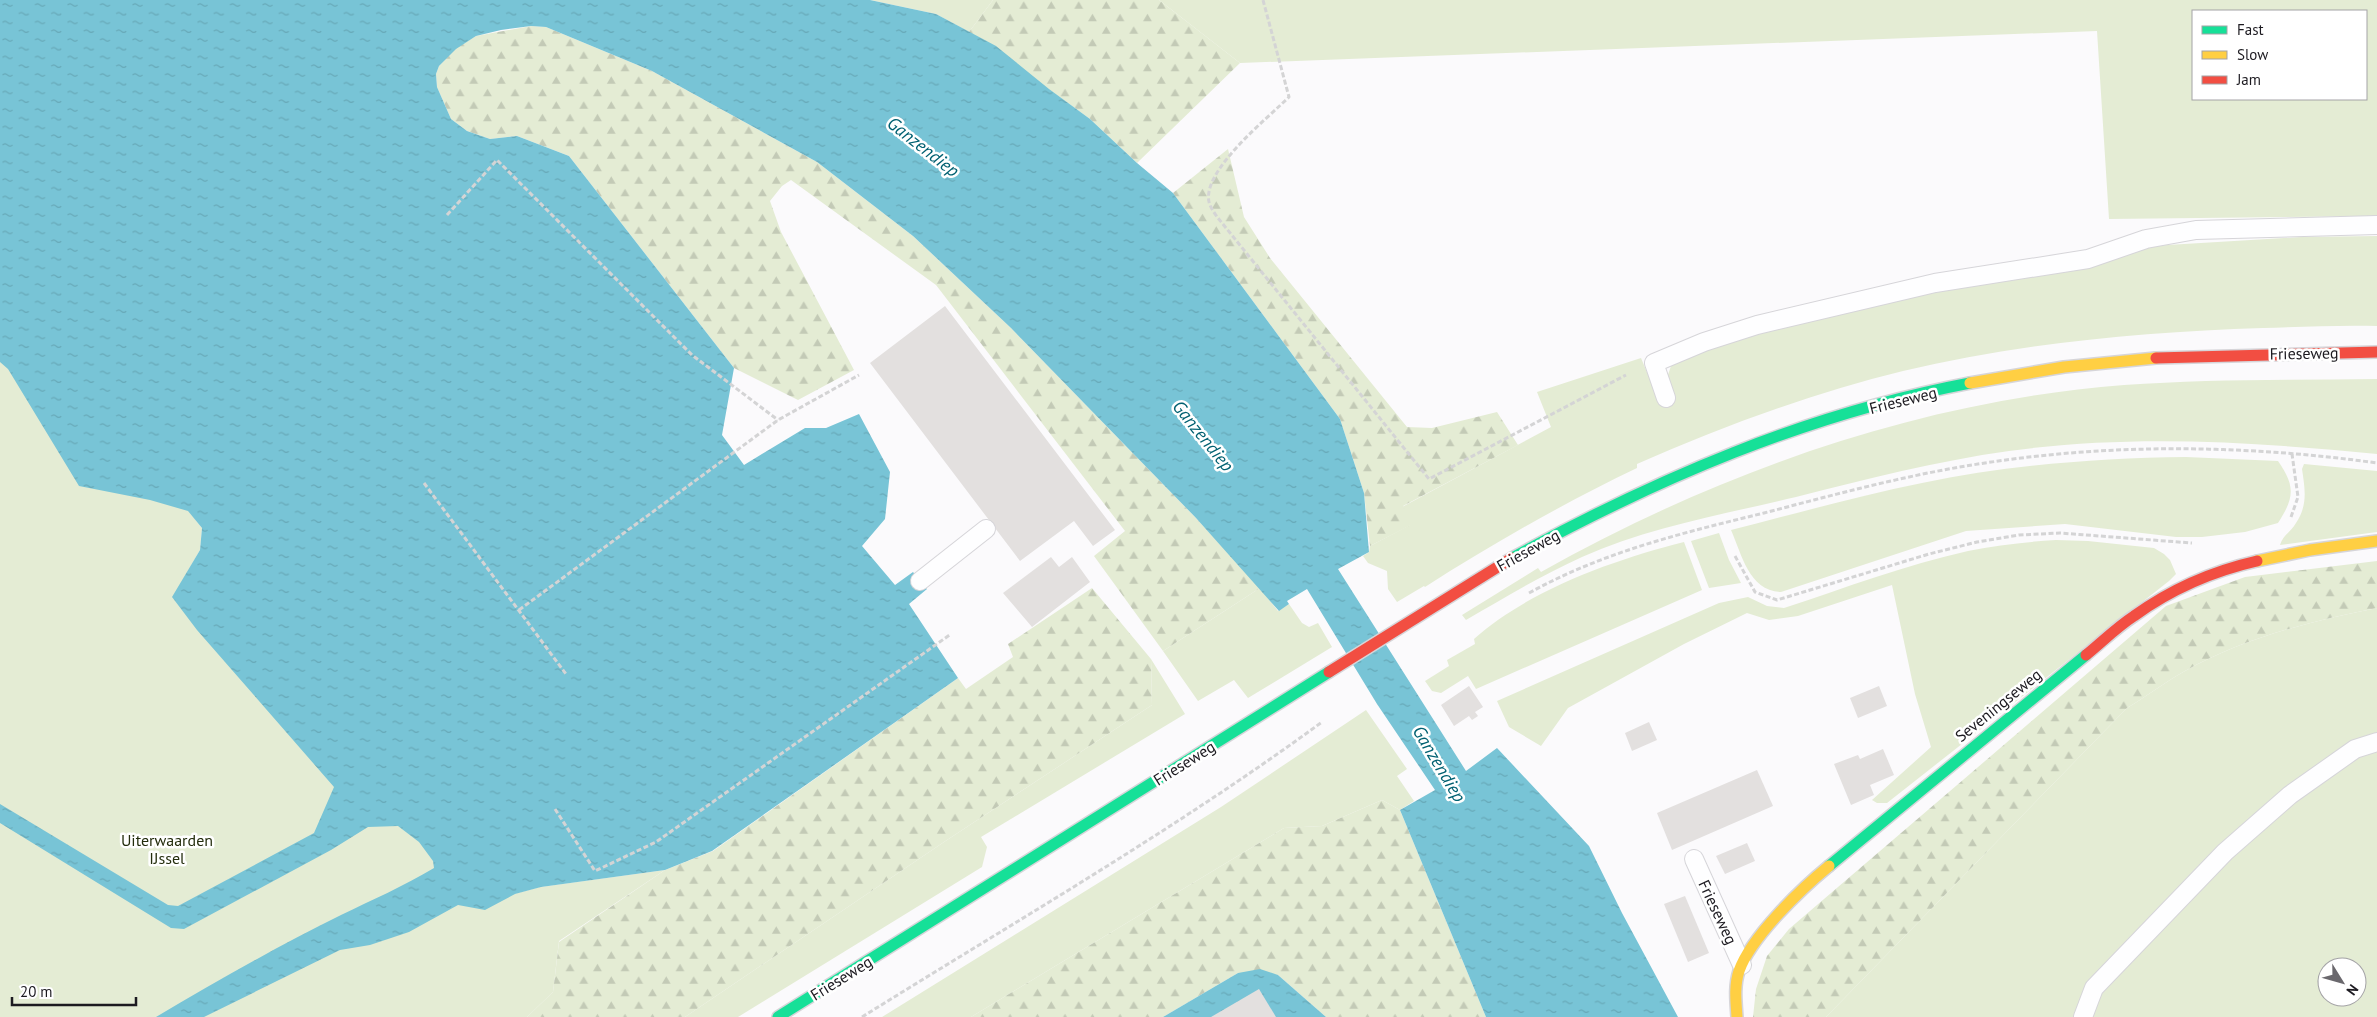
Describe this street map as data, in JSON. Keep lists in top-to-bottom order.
{
  "streets": {
    "main road": ["Frieseweg", "Seveningseweg"]
  },
  "crossings": [
    ["Frieseweg", "Seveningseweg"]
  ],
  "water": ["Ganzendiep"],
  "parks": ["Uiterwaarden IJssel"],
  "legend": ["Fast", "Slow", "Jam"],
  "scale_bar": "20 m",
  "north": "bottom right"
}
